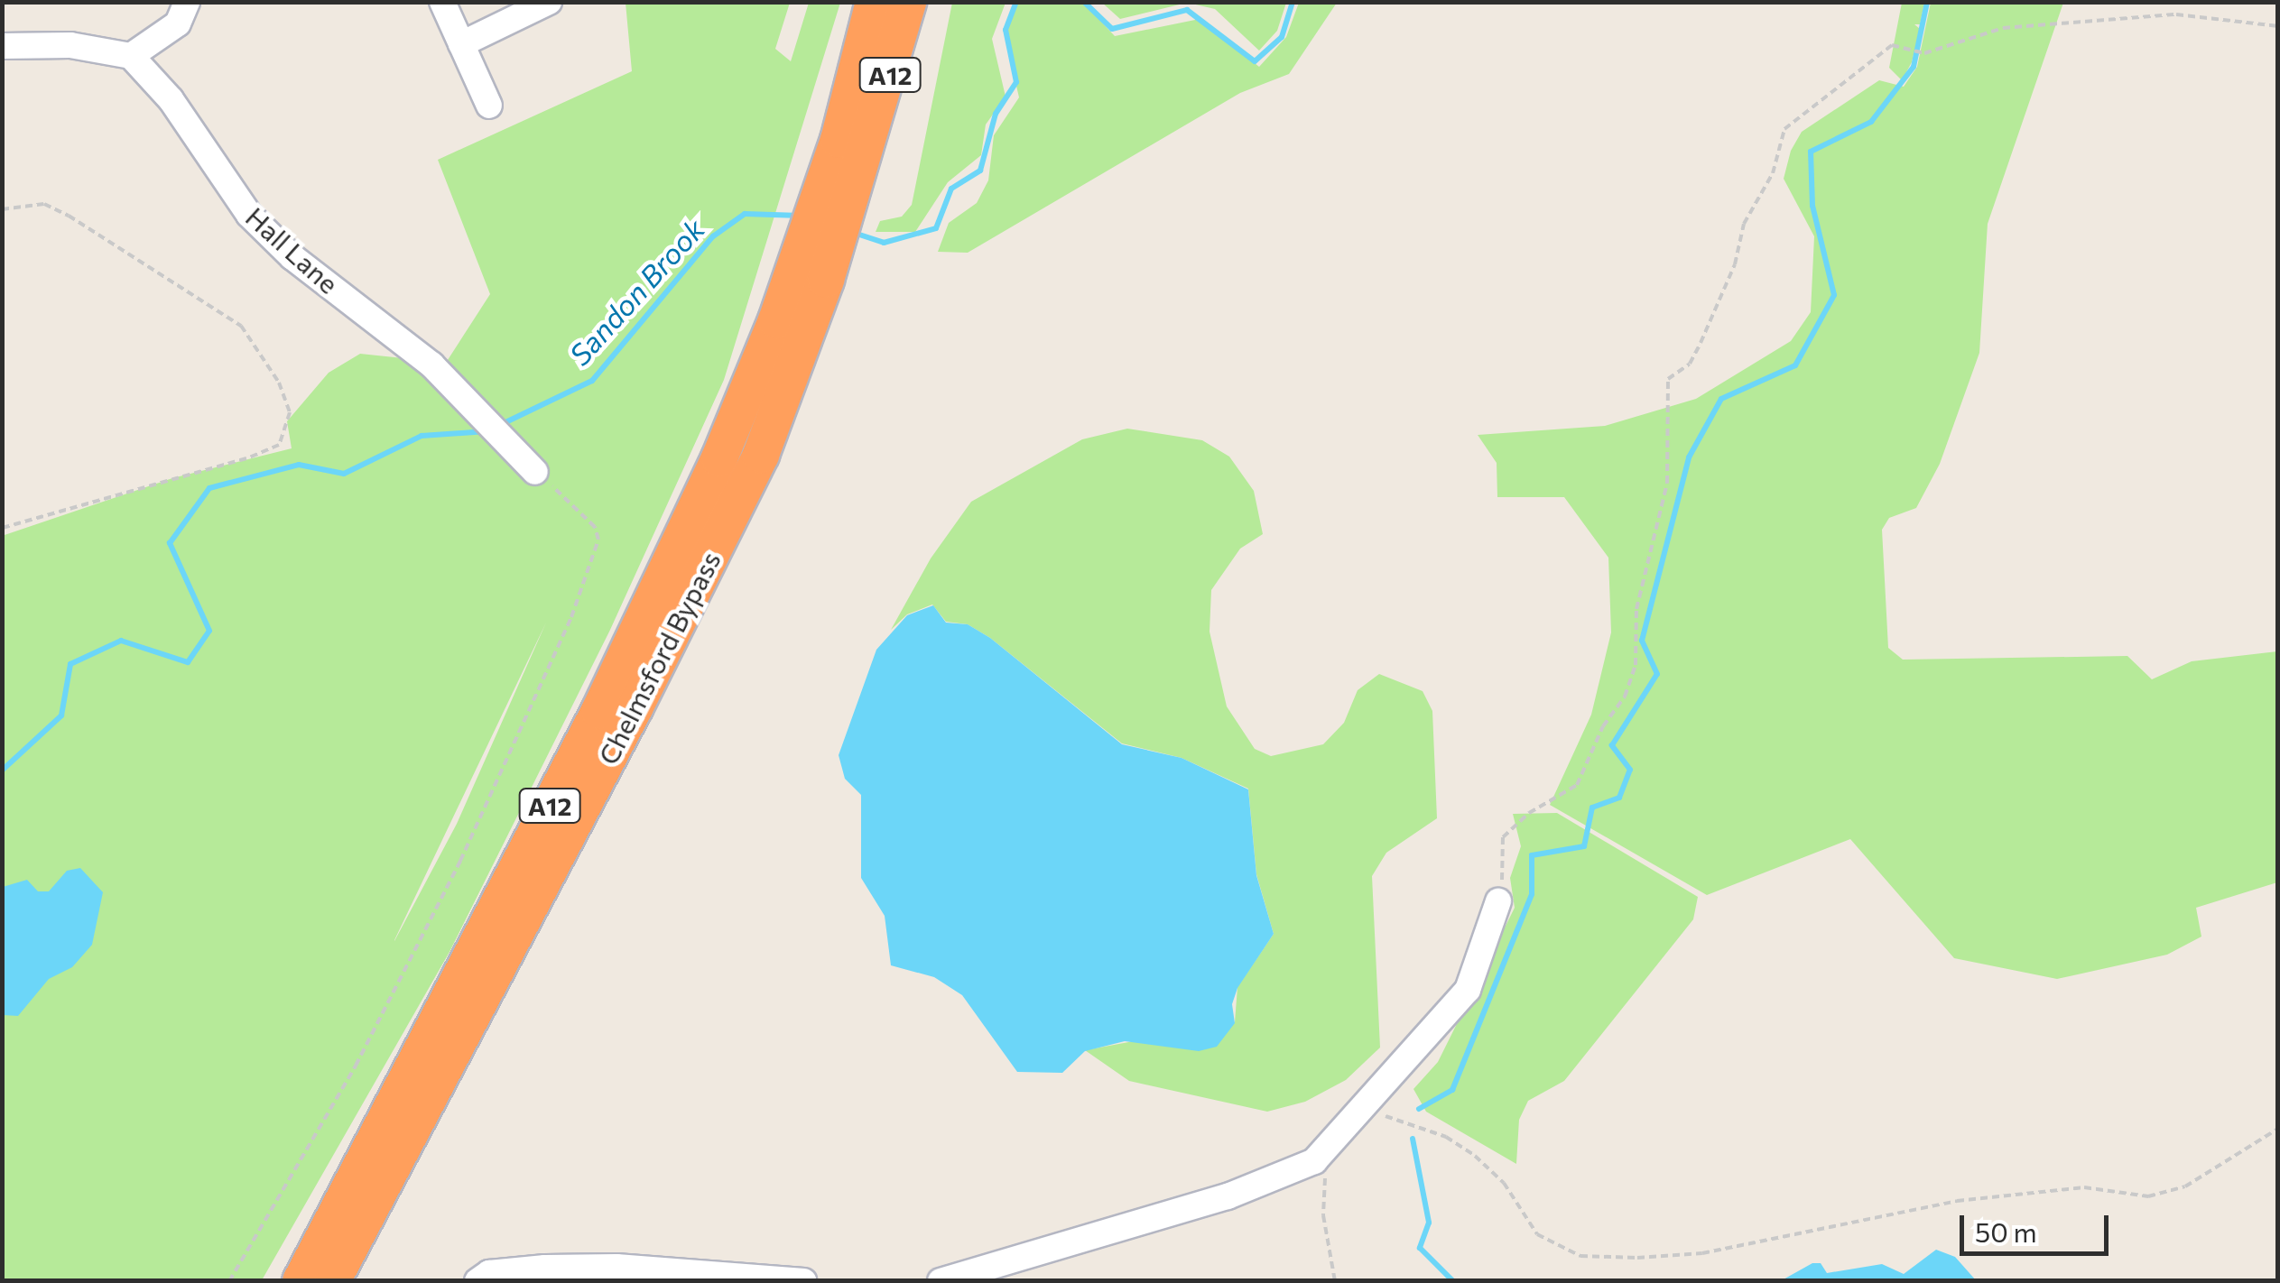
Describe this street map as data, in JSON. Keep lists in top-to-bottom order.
{
  "streets": {
    "highway": ["A12", "Chelmsford Bypass"],
    "street": ["Hall Lane"]
  },
  "water": ["Sandon Brook"],
  "scale_bar": "50 m"
}
